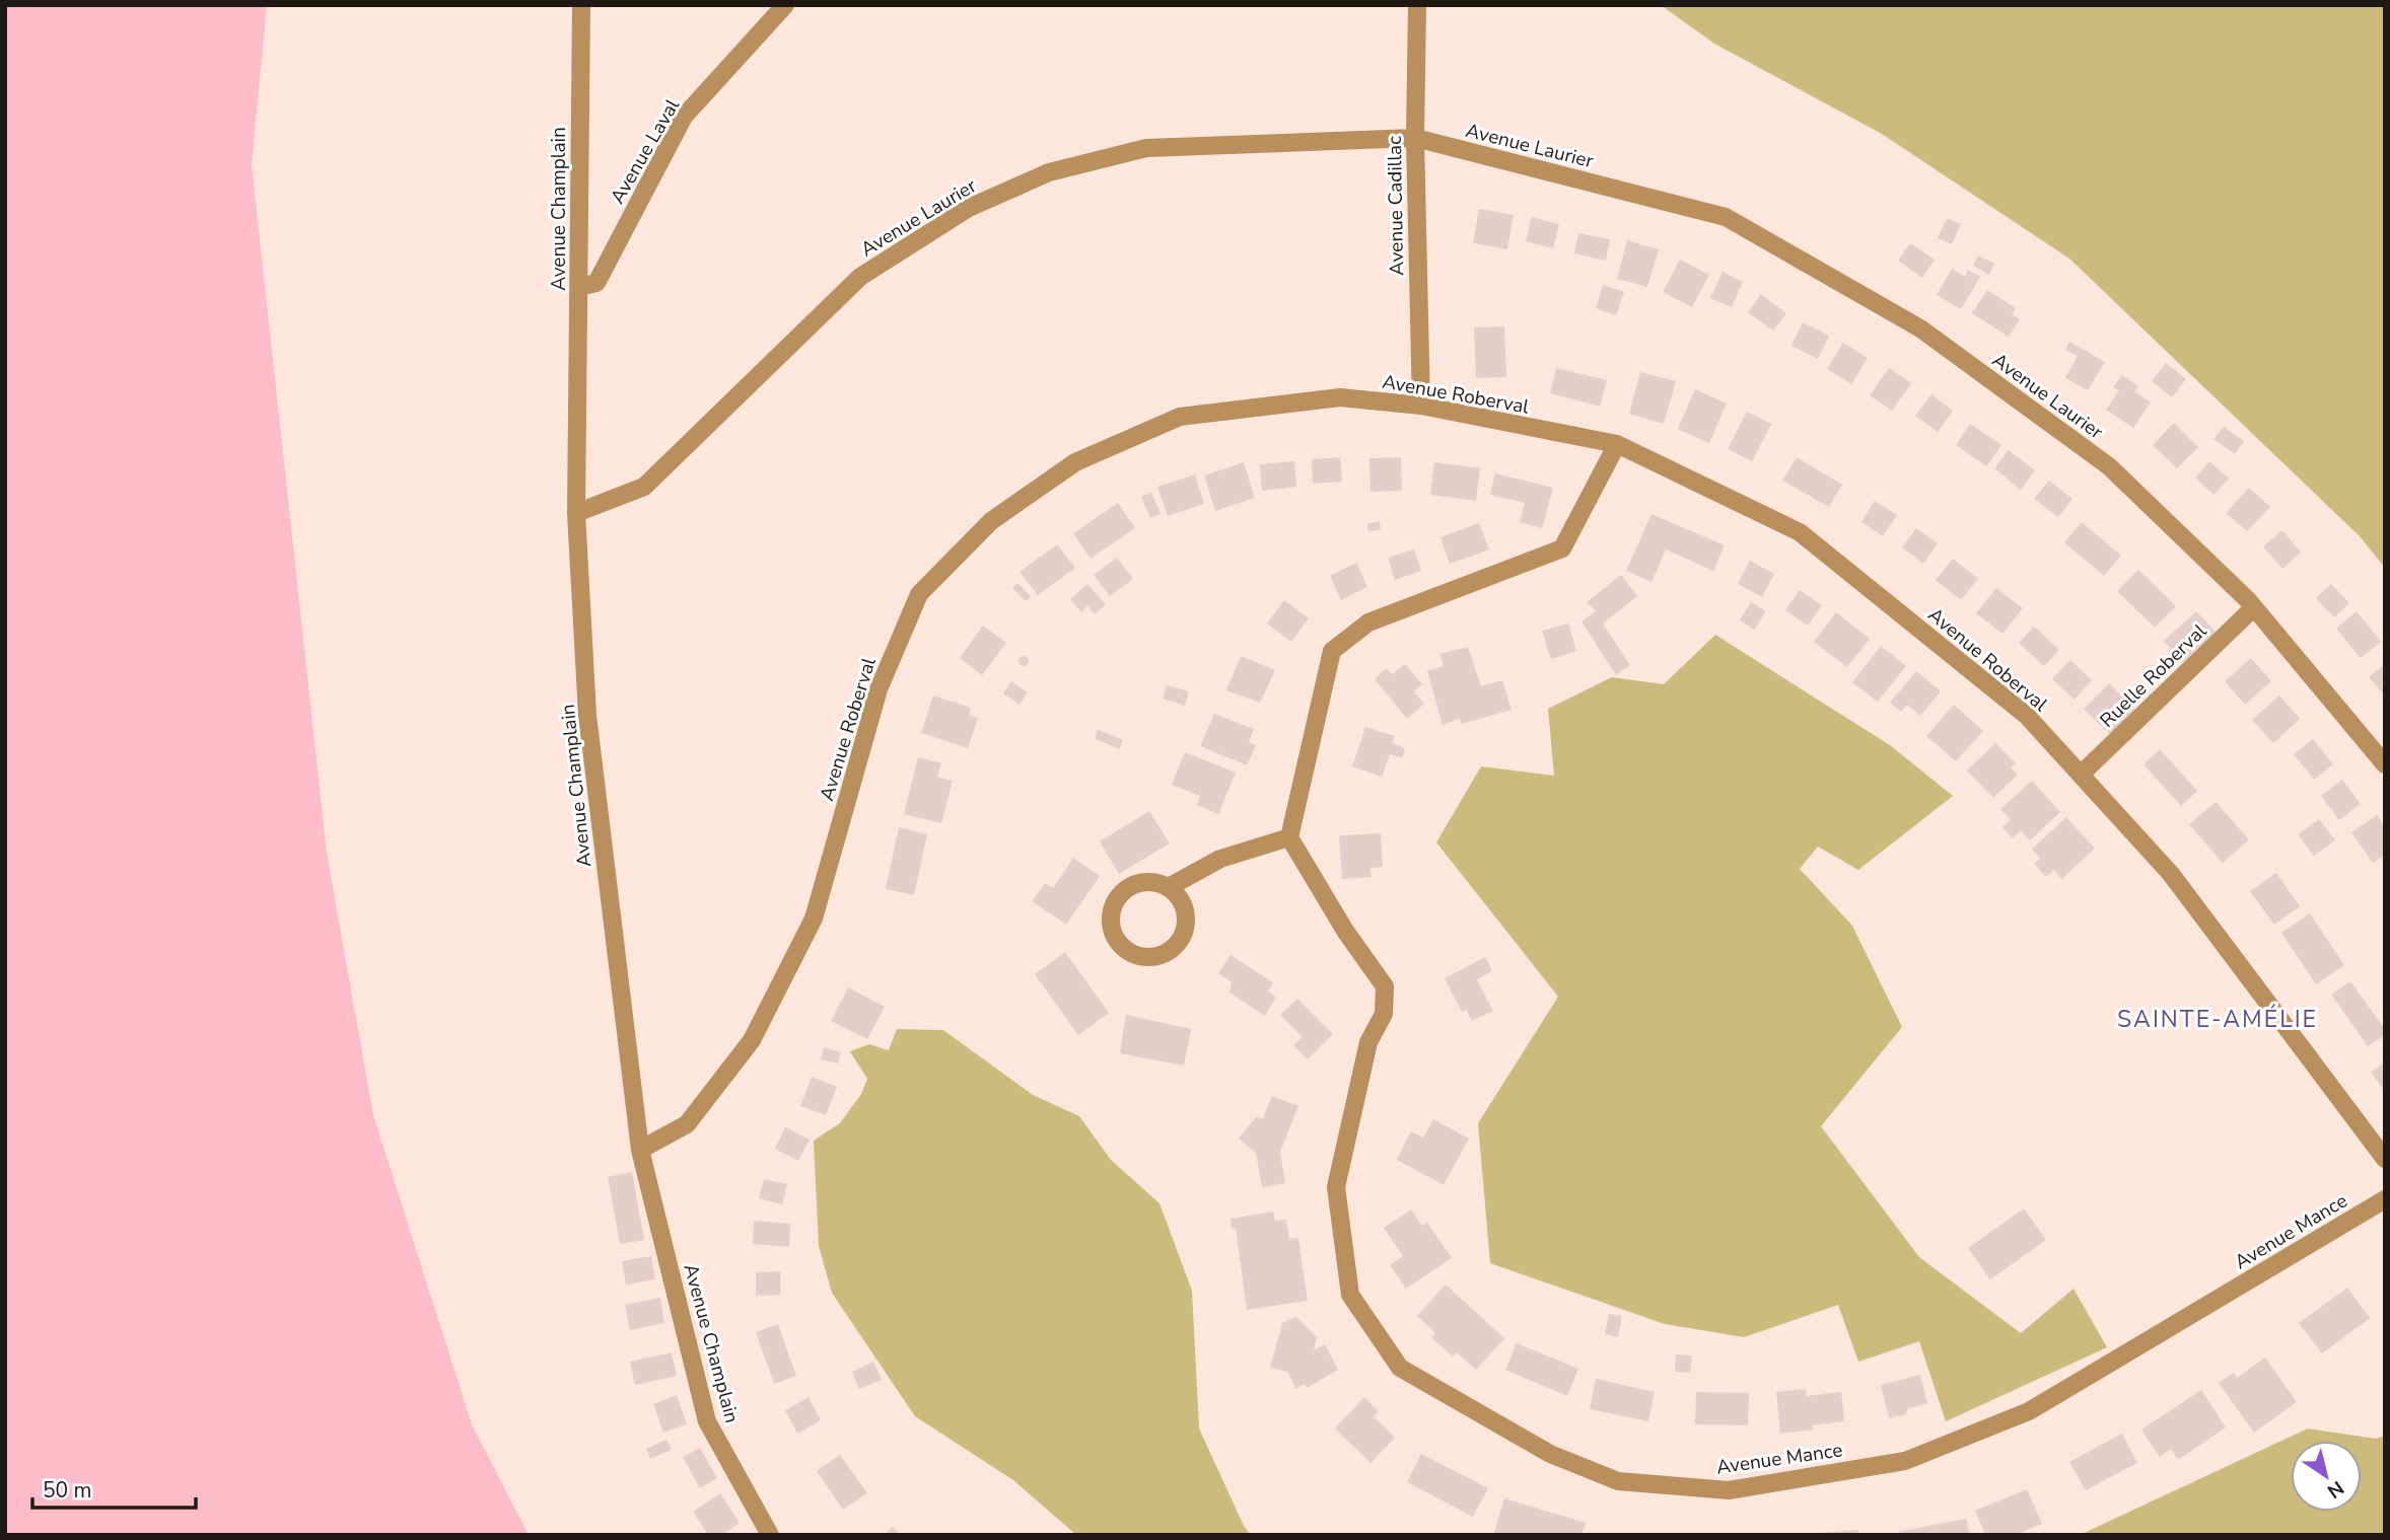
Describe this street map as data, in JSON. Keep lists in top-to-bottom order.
{
  "streets": {
    "street": [
      "Avenue Laurier",
      "Avenue Laval",
      "Avenue Cadillac",
      "Avenue Champlain",
      "Avenue Roberval",
      "Ruelle Roberval",
      "Avenue Mance"
    ]
  },
  "crossings": [
    ["Avenue Laurier", "Avenue Cadillac"],
    ["Avenue Laurier", "Avenue Champlain"],
    ["Avenue Laurier", "Ruelle Roberval"],
    ["Avenue Laval", "Avenue Champlain"],
    ["Avenue Cadillac", "Avenue Roberval"],
    ["Avenue Champlain", "Avenue Roberval"],
    ["Avenue Roberval", "Ruelle Roberval"]
  ],
  "districts": ["SAINTE-AMÉLIE"],
  "scale_bar": "50 m",
  "north": "bottom right"
}
